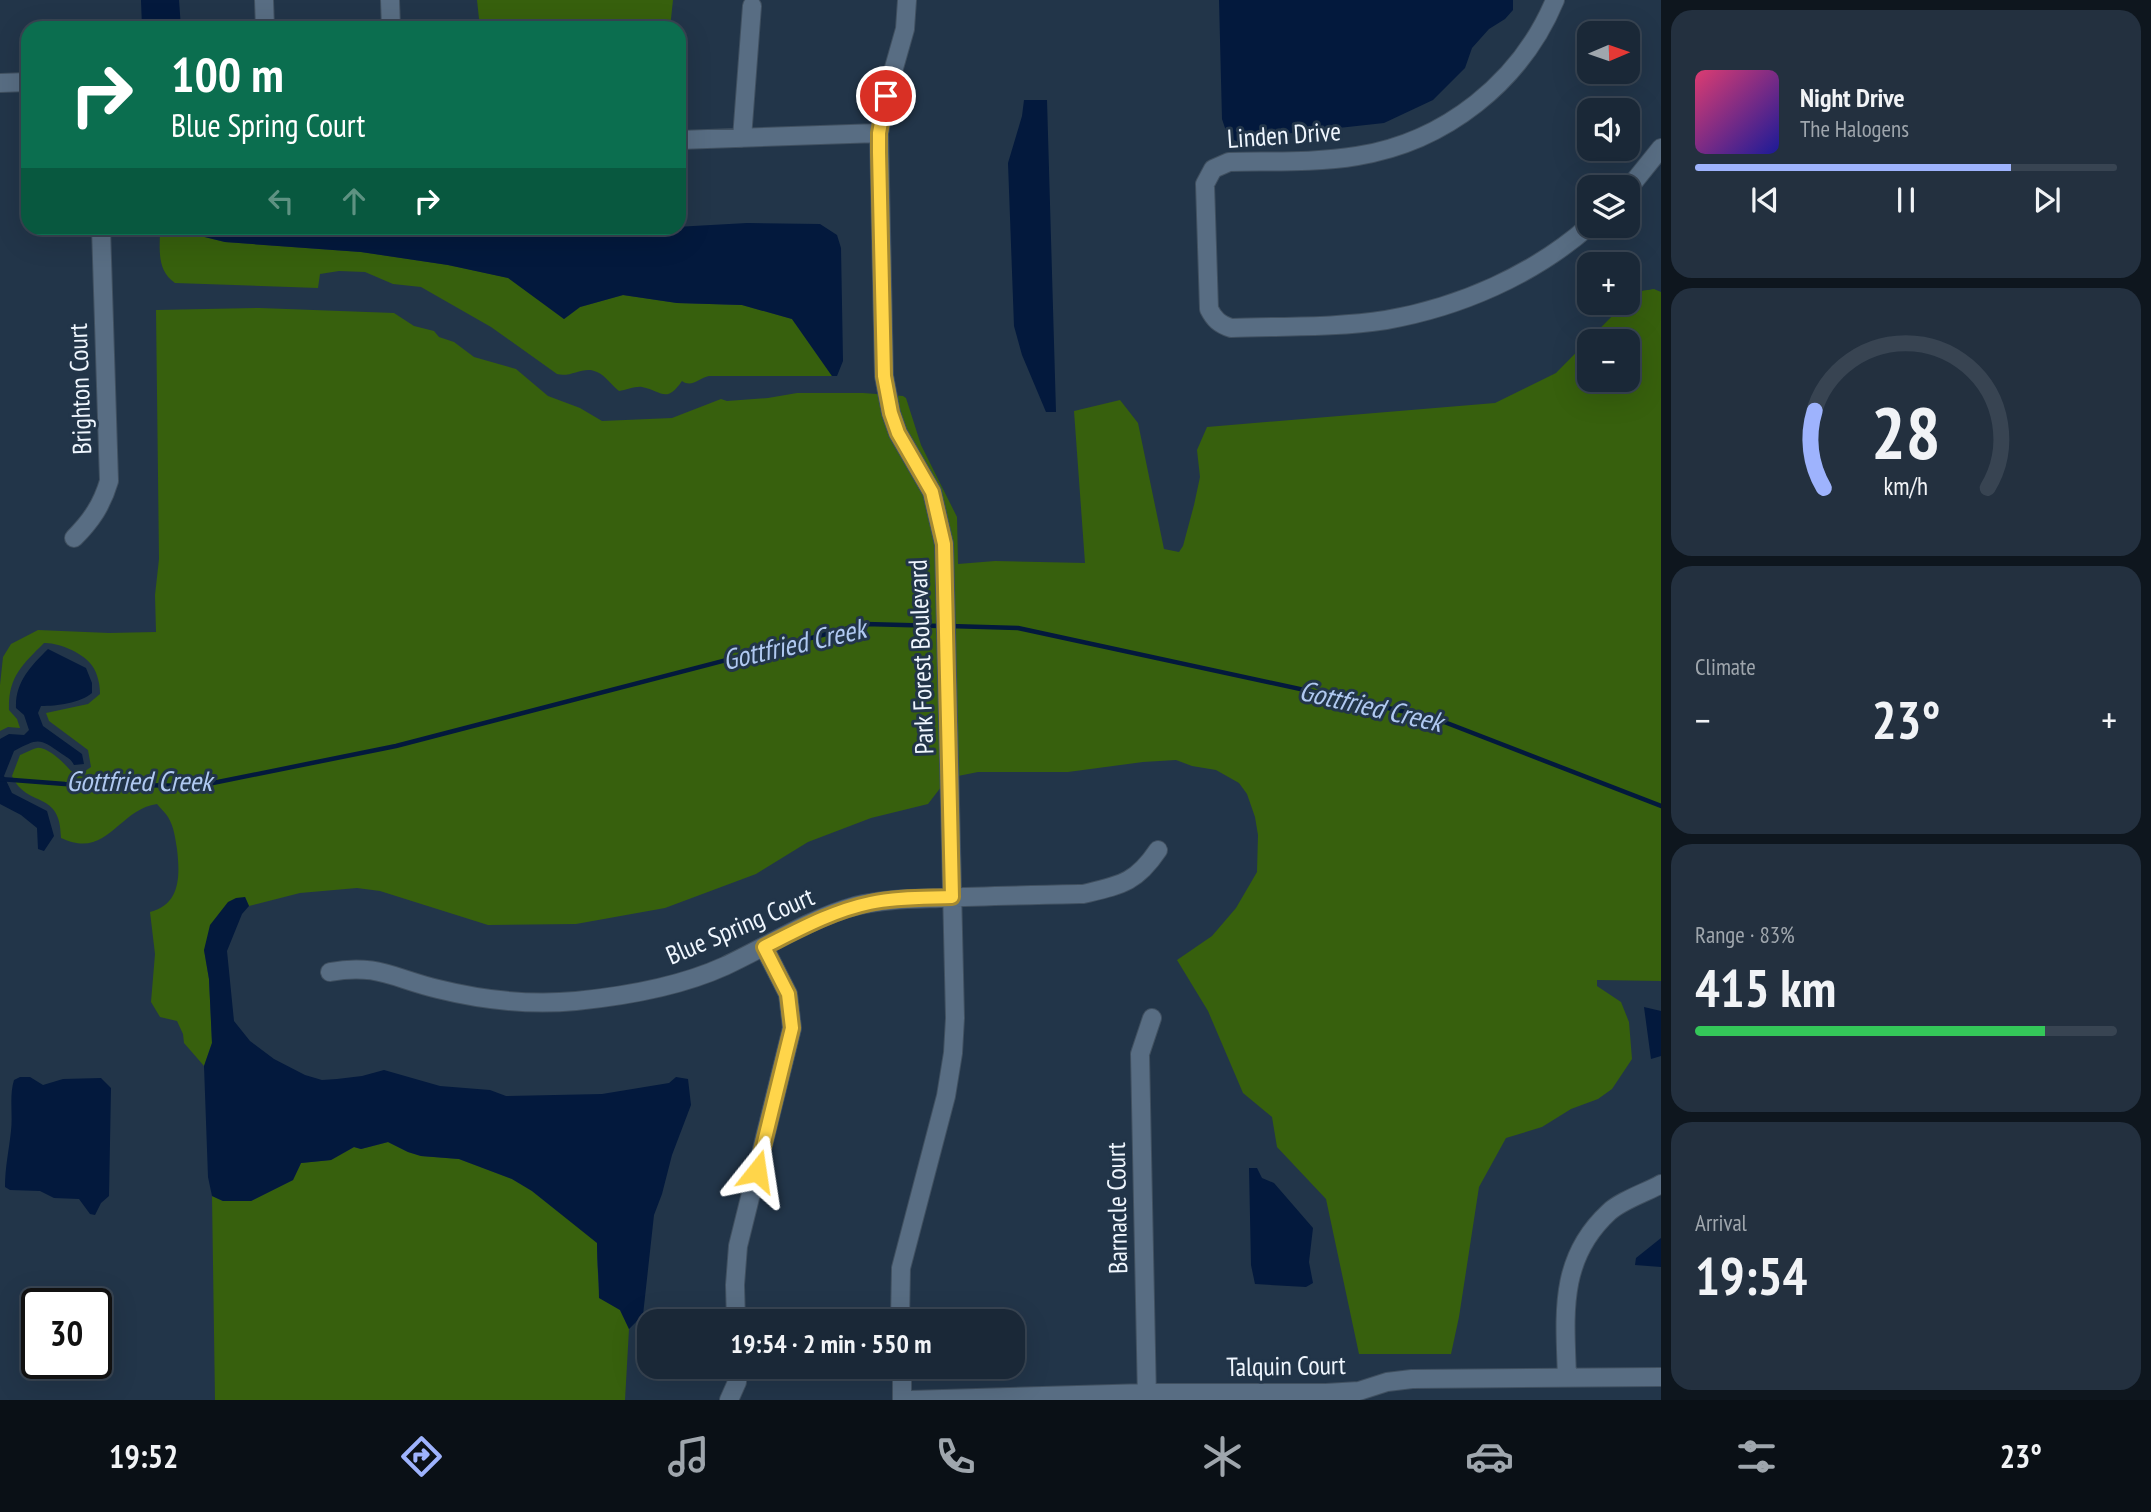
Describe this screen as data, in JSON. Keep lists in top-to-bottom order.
{
  "streets": {
    "street": [
      "Linden Drive",
      "Brighton Court",
      "Park Forest Boulevard",
      "Blue Spring Court",
      "Barnacle Court",
      "Talquin Court"
    ]
  },
  "crossings": [
    ["Park Forest Boulevard", "Blue Spring Court"],
    ["Barnacle Court", "Talquin Court"]
  ],
  "water": ["Gottfried Creek"],
  "north": "right",
  "page": {
    "map_buttons": ["+", "−"],
    "turn": ["100 m", "Blue Spring Court"],
    "song": ["Night Drive", "The Halogens"],
    "tile": [
      "Climate",
      ["Range · 83%", "415 km"],
      ["Arrival", "19:54"]
    ],
    "heat": ["−", "23°", "+"],
    "limit": "30",
    "trip": "19:54 · 2 min · 550 m",
    "tabs": ["19:52", "23°"],
    "gauge": ["28", "km/h"]
  }
}
